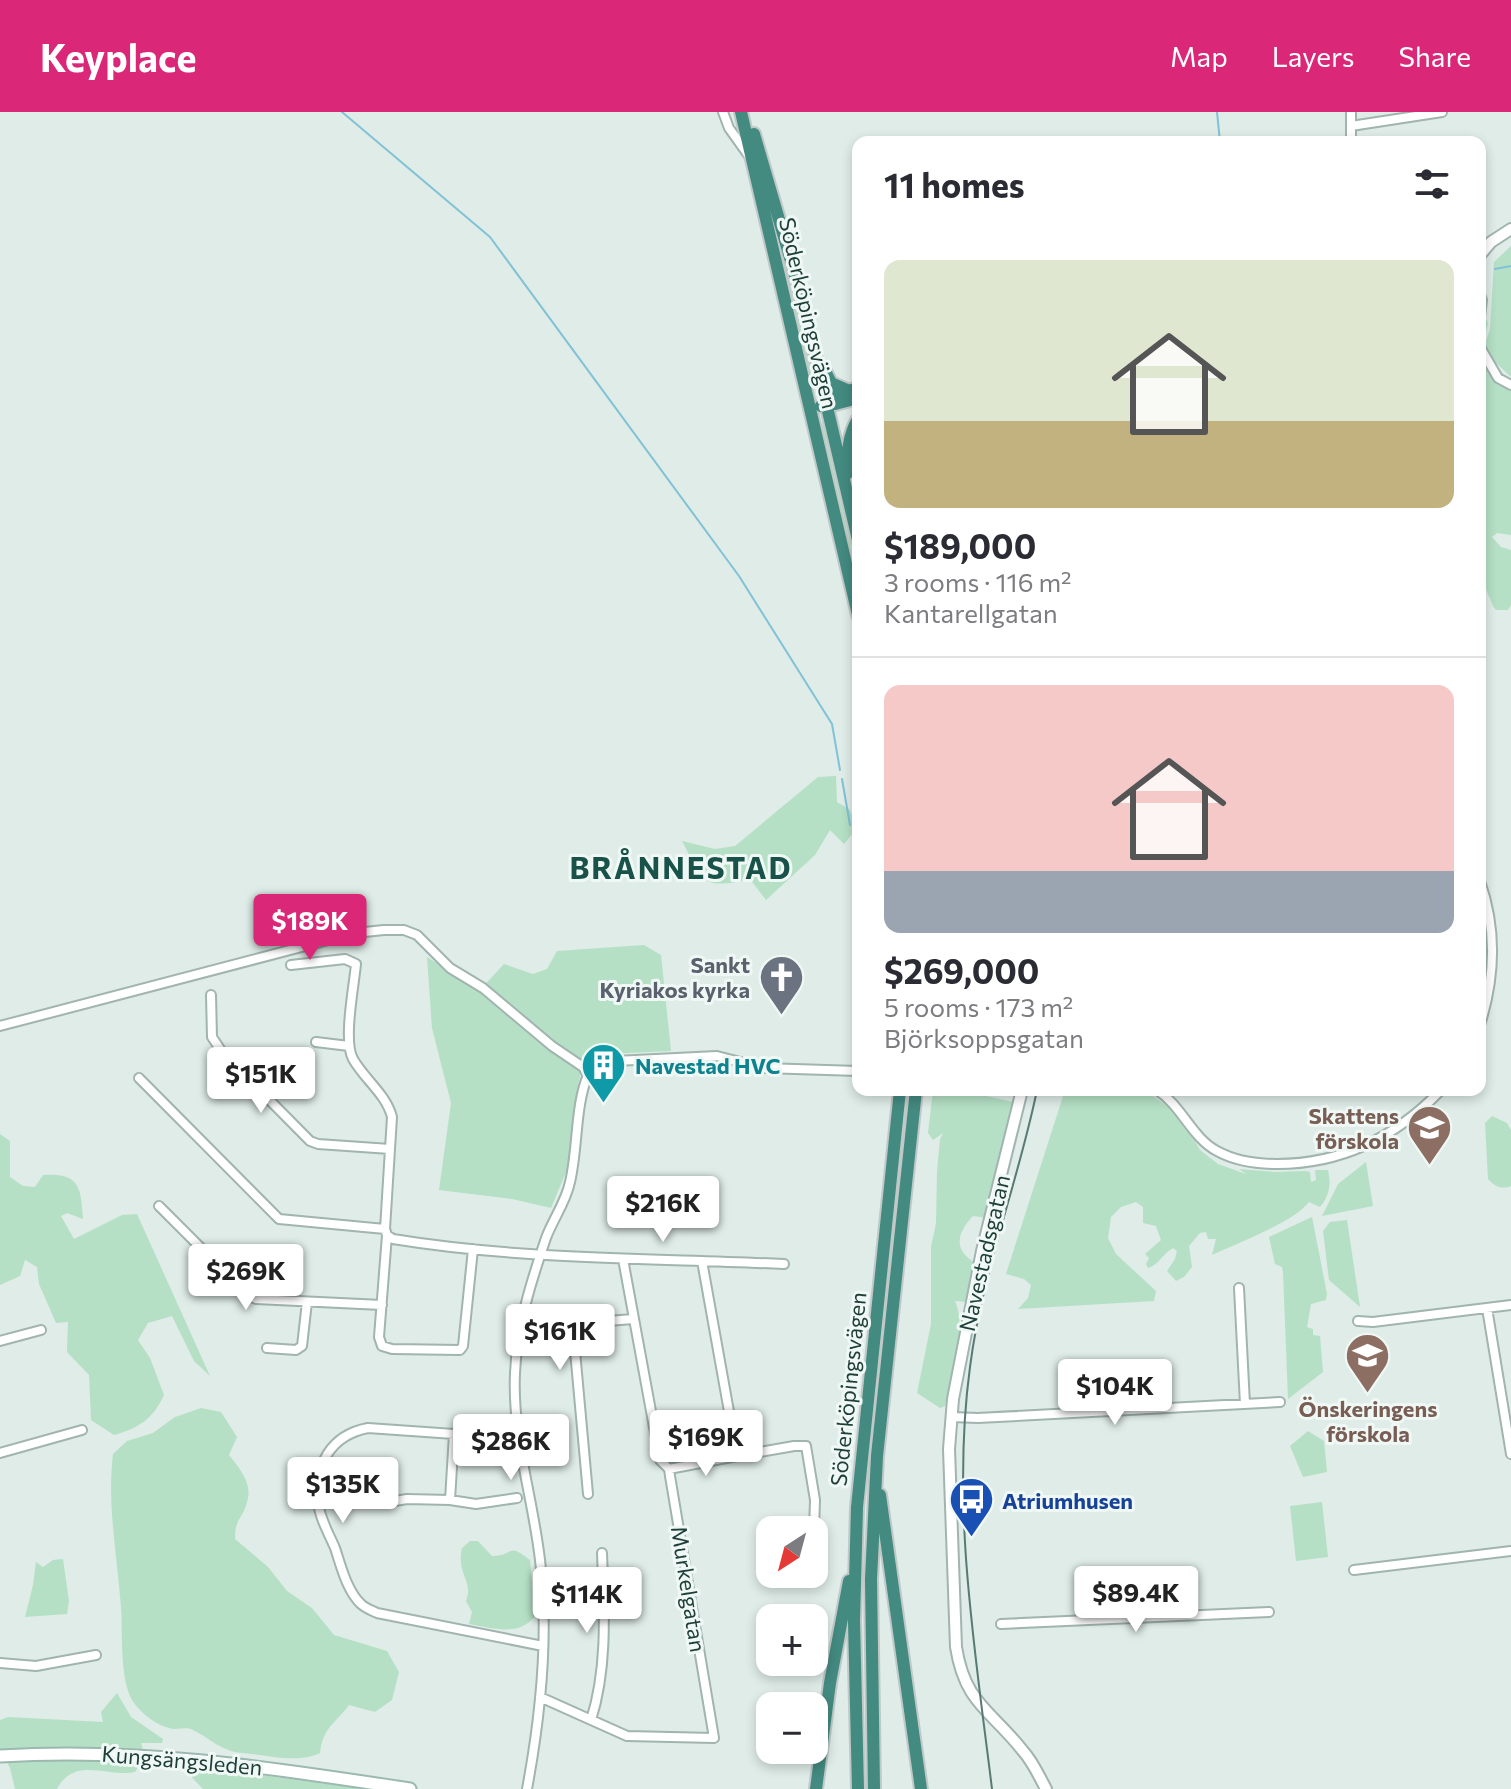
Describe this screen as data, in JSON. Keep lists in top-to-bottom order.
{
  "streets": {
    "highway": ["Söderköpingsvägen"],
    "main road": ["Kungsängsleden"],
    "street": ["Navestadsgatan", "Murkelgatan"]
  },
  "districts": ["BRÅNNESTAD"],
  "places": {
    "church": ["Sankt Kyriakos kyrka"],
    "building": ["Navestad HVC"],
    "school or university": ["Skattens förskola", "Önskeringens förskola"],
    "bus stop": ["Atriumhusen"]
  },
  "north": "bottom left",
  "page": {
    "header": "Keyplace",
    "nav": ["Map", "Layers", "Share"],
    "heading": "11 homes",
    "list": [
      {
        "name": "$189,000",
        "note": "3 rooms · 116 m² · Kantarellgatan"
      },
      {
        "name": "$269,000",
        "note": "5 rooms · 173 m² · Björksoppsgatan"
      }
    ],
    "price": [
      "$189K",
      "$151K",
      "$216K",
      "$269K",
      "$161K",
      "$104K",
      "$169K",
      "$286K",
      "$135K",
      "$89.4K",
      "$114K"
    ],
    "map_buttons": ["+", "−"]
  }
}
